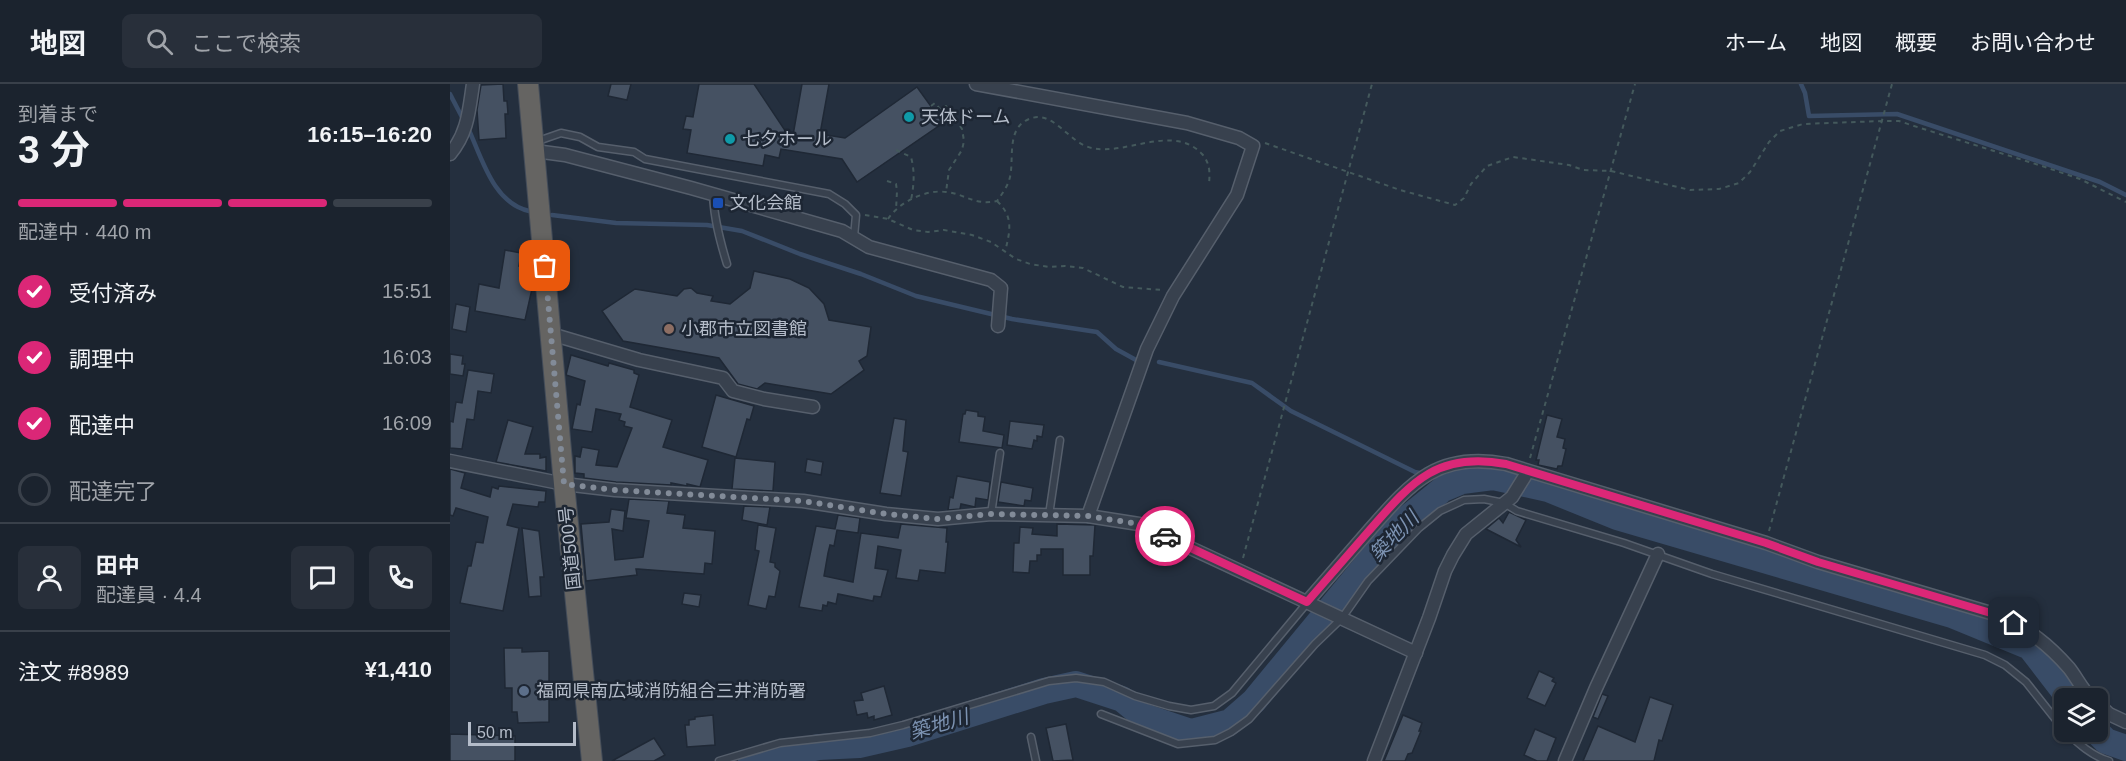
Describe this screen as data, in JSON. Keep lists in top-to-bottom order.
{
  "streets": {
    "highway": ["国道500号"]
  },
  "water": ["築地川"],
  "places": {
    "other": [
      "天体ドーム",
      "七夕ホール",
      "小郡市立図書館",
      "福岡県南広域消防組合三井消防署"
    ],
    "transit": ["文化会館"]
  },
  "scale_bar": "50 m",
  "page": {
    "header": "地図",
    "search": "ここで検索",
    "nav": [
      "ホーム",
      "地図",
      "概要",
      "お問い合わせ"
    ],
    "heading": ["3 分", "到着まで", "16:15–16:20"],
    "panel": [
      "田中",
      "配達員 · 4.4",
      "注文 #8989",
      "¥1,410"
    ],
    "bar": "配達中 · 440 m",
    "list": [
      ["受付済み", "15:51"],
      ["調理中", "16:03"],
      ["配達中", "16:09"],
      "配達完了"
    ],
    "scale": "50 m"
  }
}
